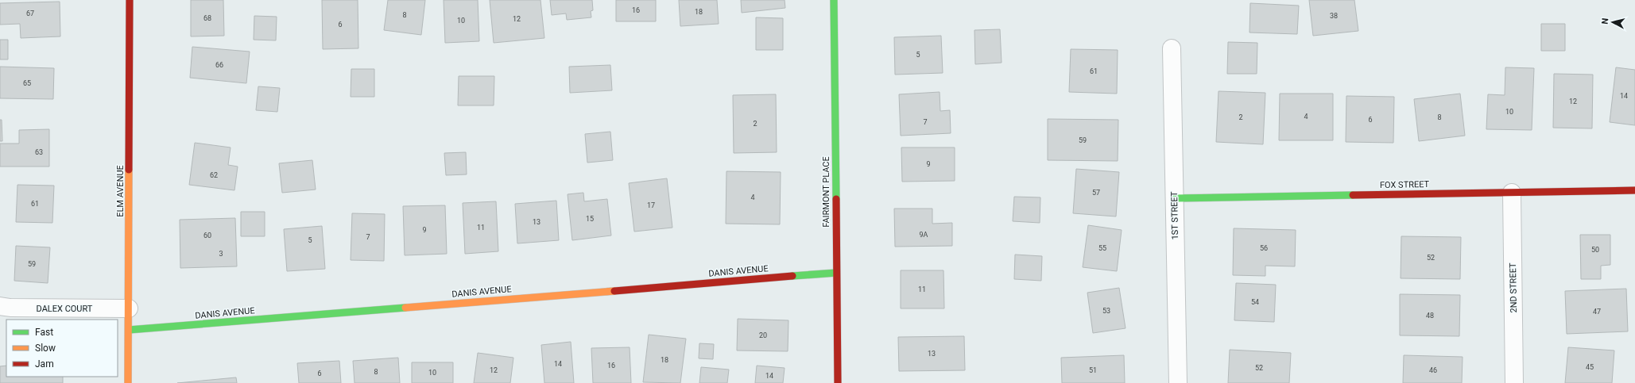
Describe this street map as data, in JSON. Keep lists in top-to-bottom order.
{
  "streets": {
    "street": [
      "FOX STREET",
      "ELM AVENUE",
      "FAIRMONT PLACE",
      "1ST STREET",
      "DANIS AVENUE",
      "2ND STREET",
      "DALEX COURT"
    ]
  },
  "crossings": [
    ["FOX STREET", "1ST STREET"],
    ["FOX STREET", "2ND STREET"],
    ["ELM AVENUE", "DANIS AVENUE"],
    ["ELM AVENUE", "DALEX COURT"],
    ["FAIRMONT PLACE", "DANIS AVENUE"]
  ],
  "house_numbers": [
    "16",
    "18",
    "67",
    "8",
    "38",
    "68",
    "12",
    "10",
    "6",
    "5",
    "66",
    "61",
    "65",
    "14",
    "12",
    "10",
    "4",
    "2",
    "8",
    "6",
    "7",
    "2",
    "59",
    "63",
    "9",
    "62",
    "57",
    "4",
    "61",
    "17",
    "15",
    "13",
    "11",
    "9",
    "9A",
    "60",
    "7",
    "5",
    "55",
    "56",
    "50",
    "3",
    "52",
    "59",
    "11",
    "54",
    "53",
    "47",
    "48",
    "20",
    "13",
    "18",
    "14",
    "16",
    "45",
    "52",
    "12",
    "51",
    "46",
    "8",
    "10",
    "6",
    "14"
  ],
  "legend": ["Fast", "Slow", "Jam"],
  "north": "left"
}
